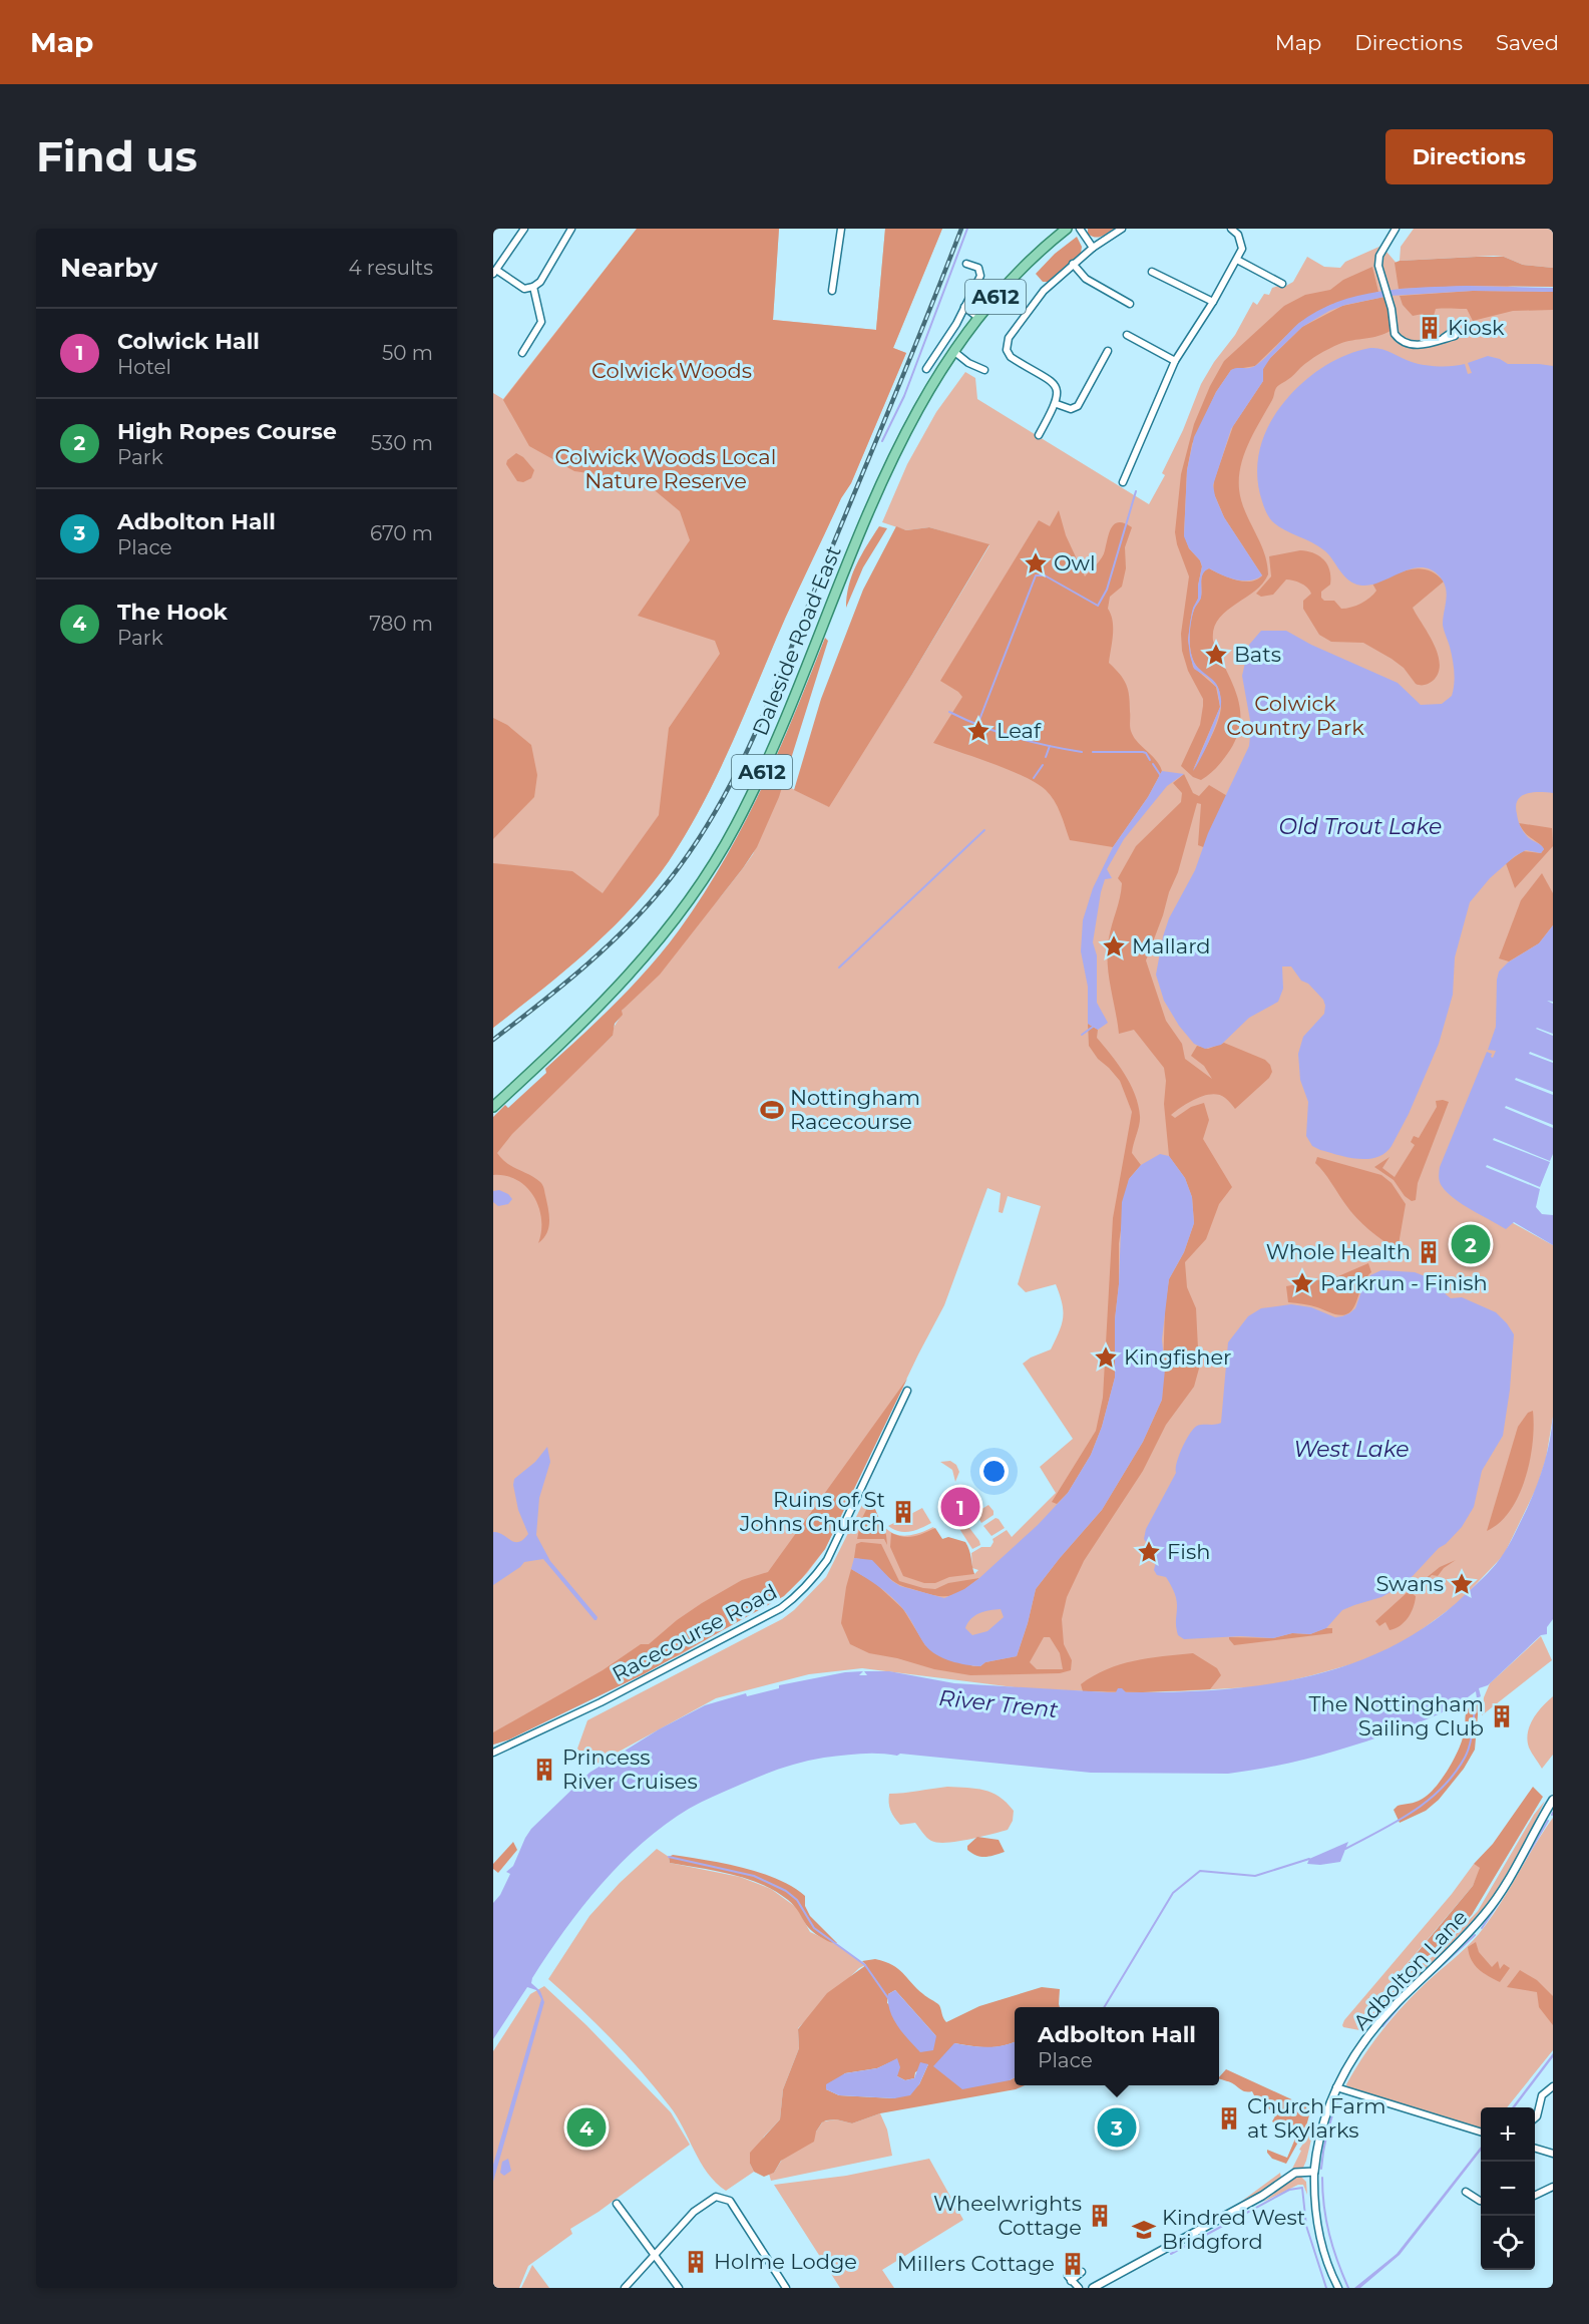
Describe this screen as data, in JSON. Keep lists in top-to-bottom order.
{
  "streets": {
    "main road": ["A612", "Daleside Road East"],
    "street": ["Racecourse Road", "Adbolton Lane"]
  },
  "water": ["Old Trout Lake", "West Lake", "River Trent"],
  "parks": ["Colwick Woods", "Colwick Woods Local Nature Reserve", "Colwick Country Park"],
  "places": {
    "building": [
      "Kiosk",
      "Whole Health",
      "Ruins of St Johns Church",
      "The Nottingham Sailing Club",
      "Princess River Cruises",
      "Church Farm at Skylarks",
      "Wheelwrights Cottage",
      "Holme Lodge",
      "Millers Cottage"
    ],
    "place": [
      "Owl",
      "Bats",
      "Leaf",
      "Mallard",
      "Parkrun - Finish",
      "Kingfisher",
      "Fish",
      "Swans"
    ],
    "sports": ["Nottingham Racecourse"],
    "school or university": ["Kindred West Bridgford"]
  },
  "page": {
    "header": "Map",
    "nav": ["Map", "Directions", "Saved"],
    "buttons": "Directions",
    "title": "Find us",
    "heading": ["Nearby", "4 results"],
    "list": [
      {
        "mark": "1",
        "name": "Colwick Hall",
        "note": "Hotel",
        "value": "50 m"
      },
      {
        "mark": "2",
        "name": "High Ropes Course",
        "note": "Park",
        "value": "530 m"
      },
      {
        "mark": "3",
        "name": "Adbolton Hall",
        "note": "Place",
        "value": "670 m"
      },
      {
        "mark": "4",
        "name": "The Hook",
        "note": "Park",
        "value": "780 m"
      }
    ],
    "pins": [
      "2",
      "1",
      "3",
      "4"
    ],
    "popup": ["Adbolton Hall", "Place"],
    "map_buttons": ["+", "−"]
  }
}
